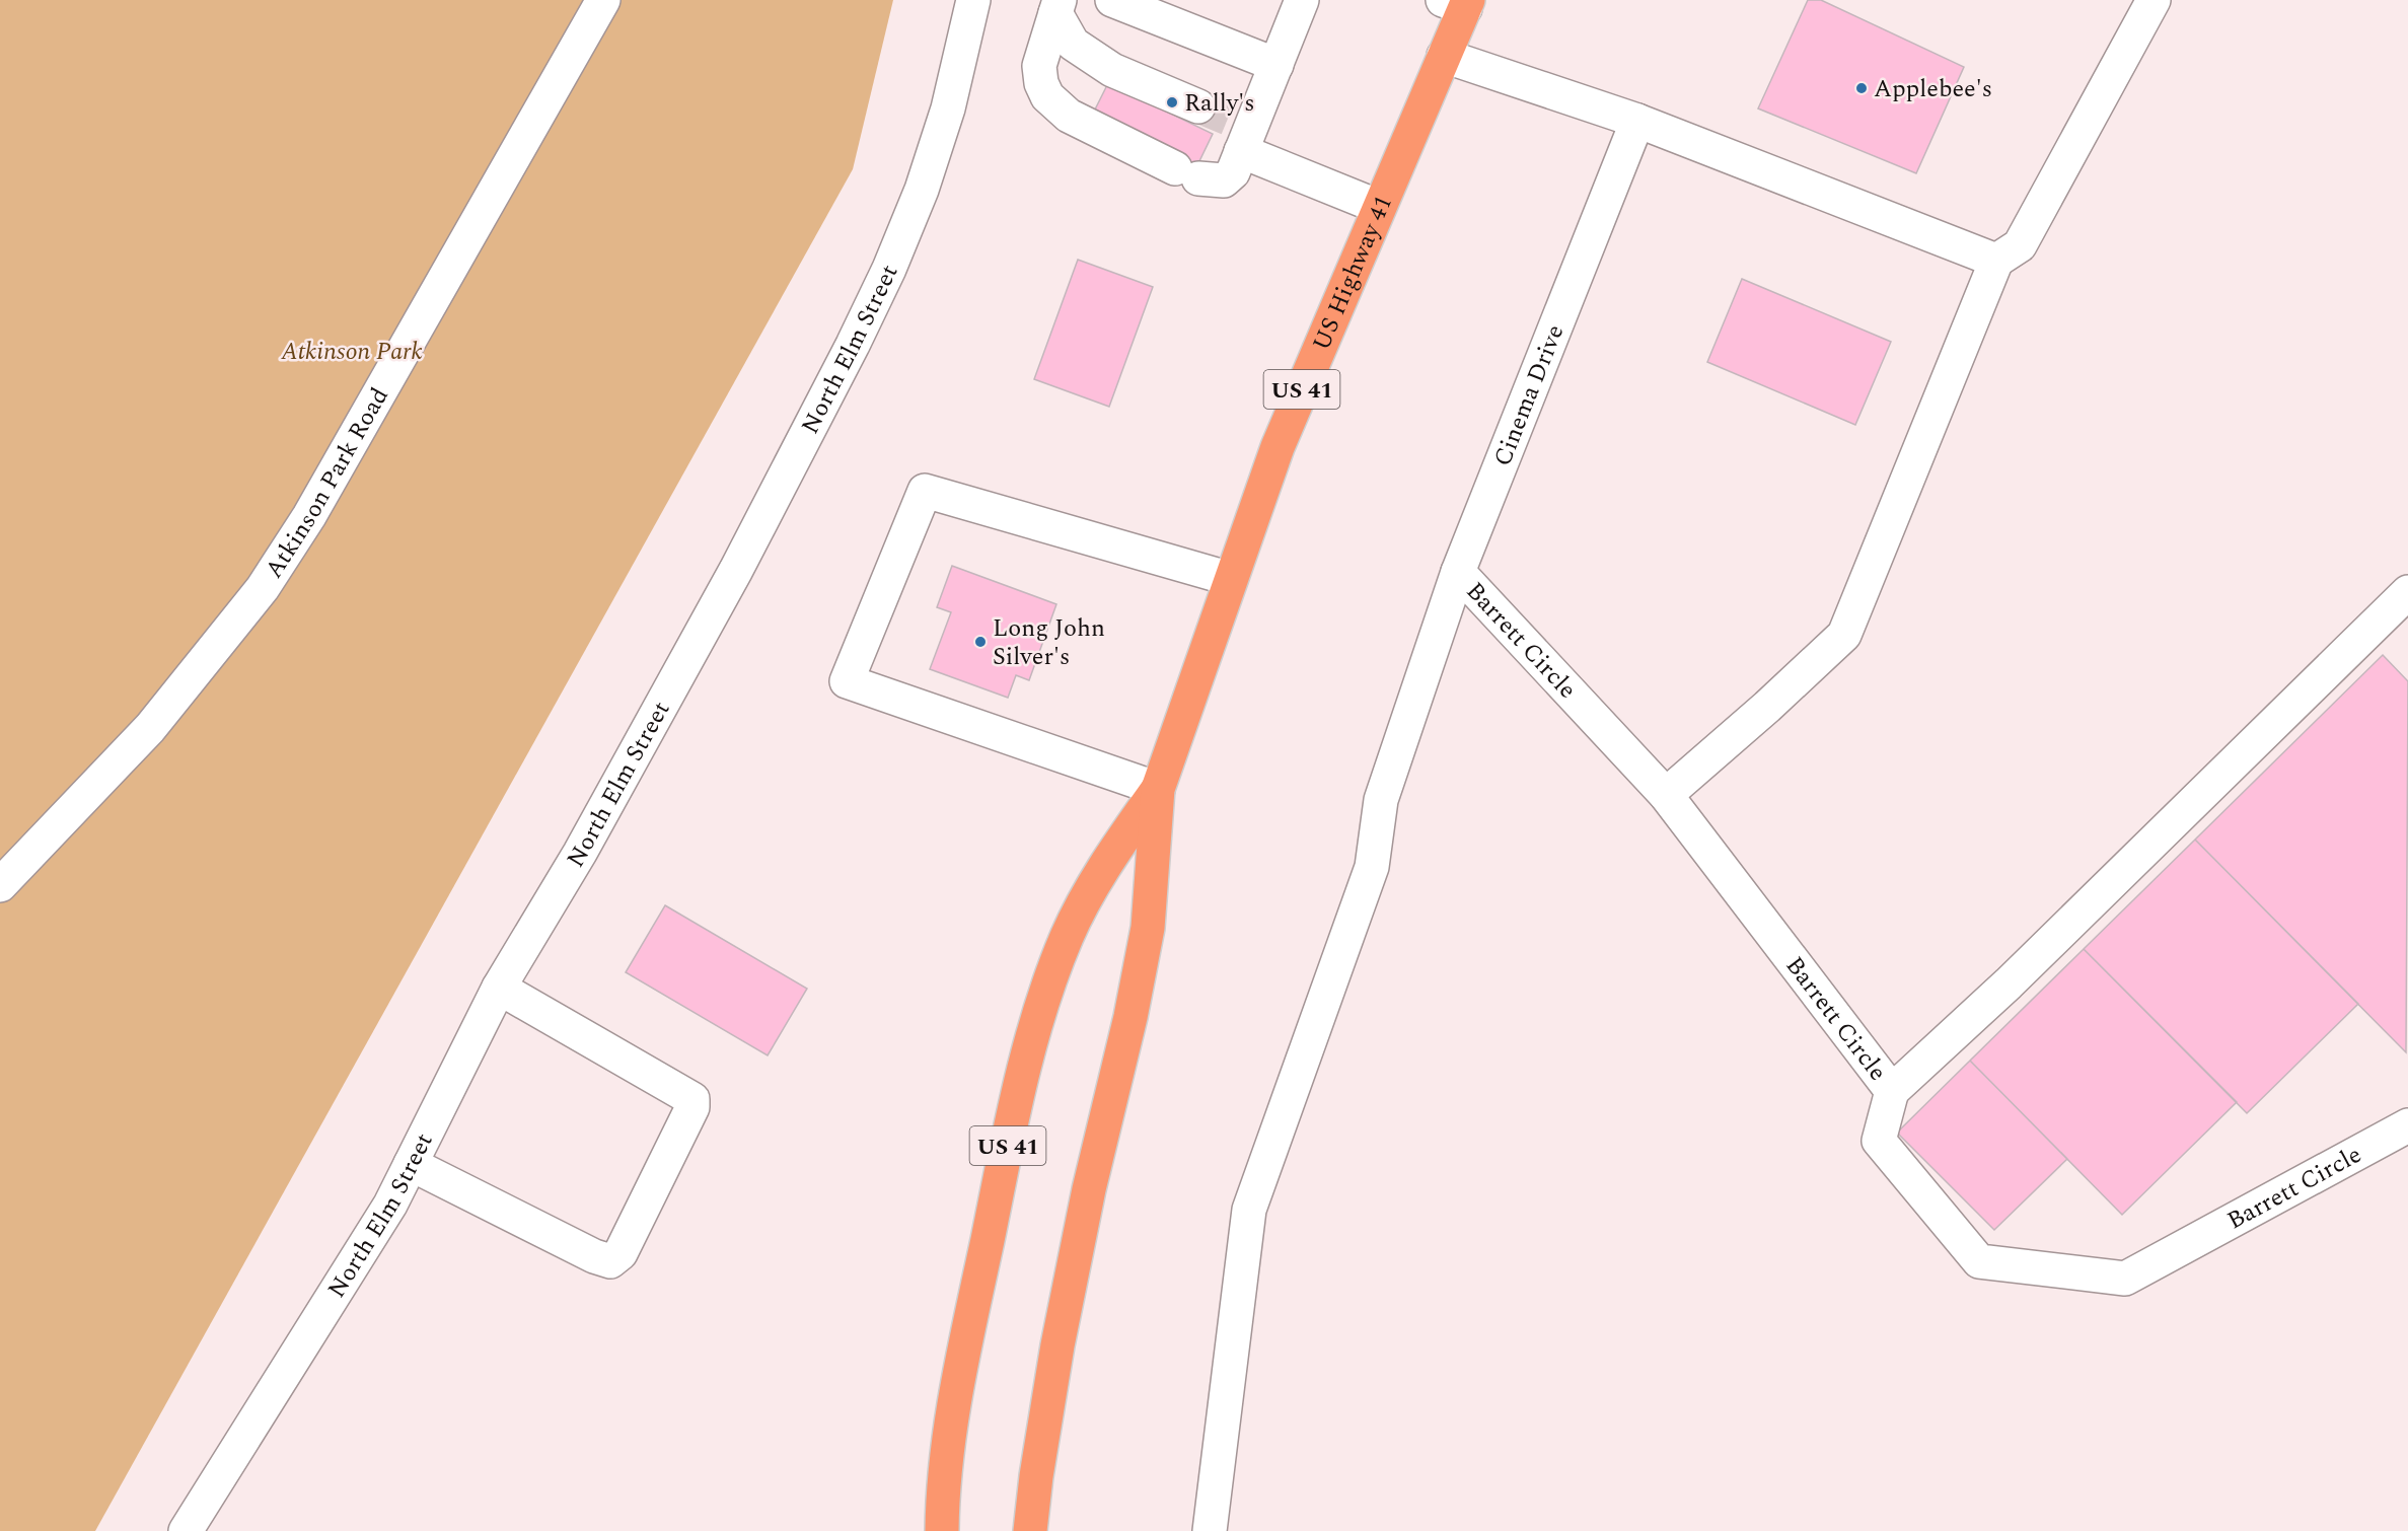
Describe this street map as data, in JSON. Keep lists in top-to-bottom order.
{
  "streets": {
    "highway": ["US Highway 41", "US 41"],
    "street": [
      "North Elm Street",
      "Cinema Drive",
      "Atkinson Park Road",
      "Barrett Circle"
    ]
  },
  "crossings": [
    ["US Highway 41", "US 41"],
    ["Cinema Drive", "Barrett Circle"]
  ],
  "parks": ["Atkinson Park"],
  "places": ["Applebee's", "Rally's", "Long John Silver's"]
}
